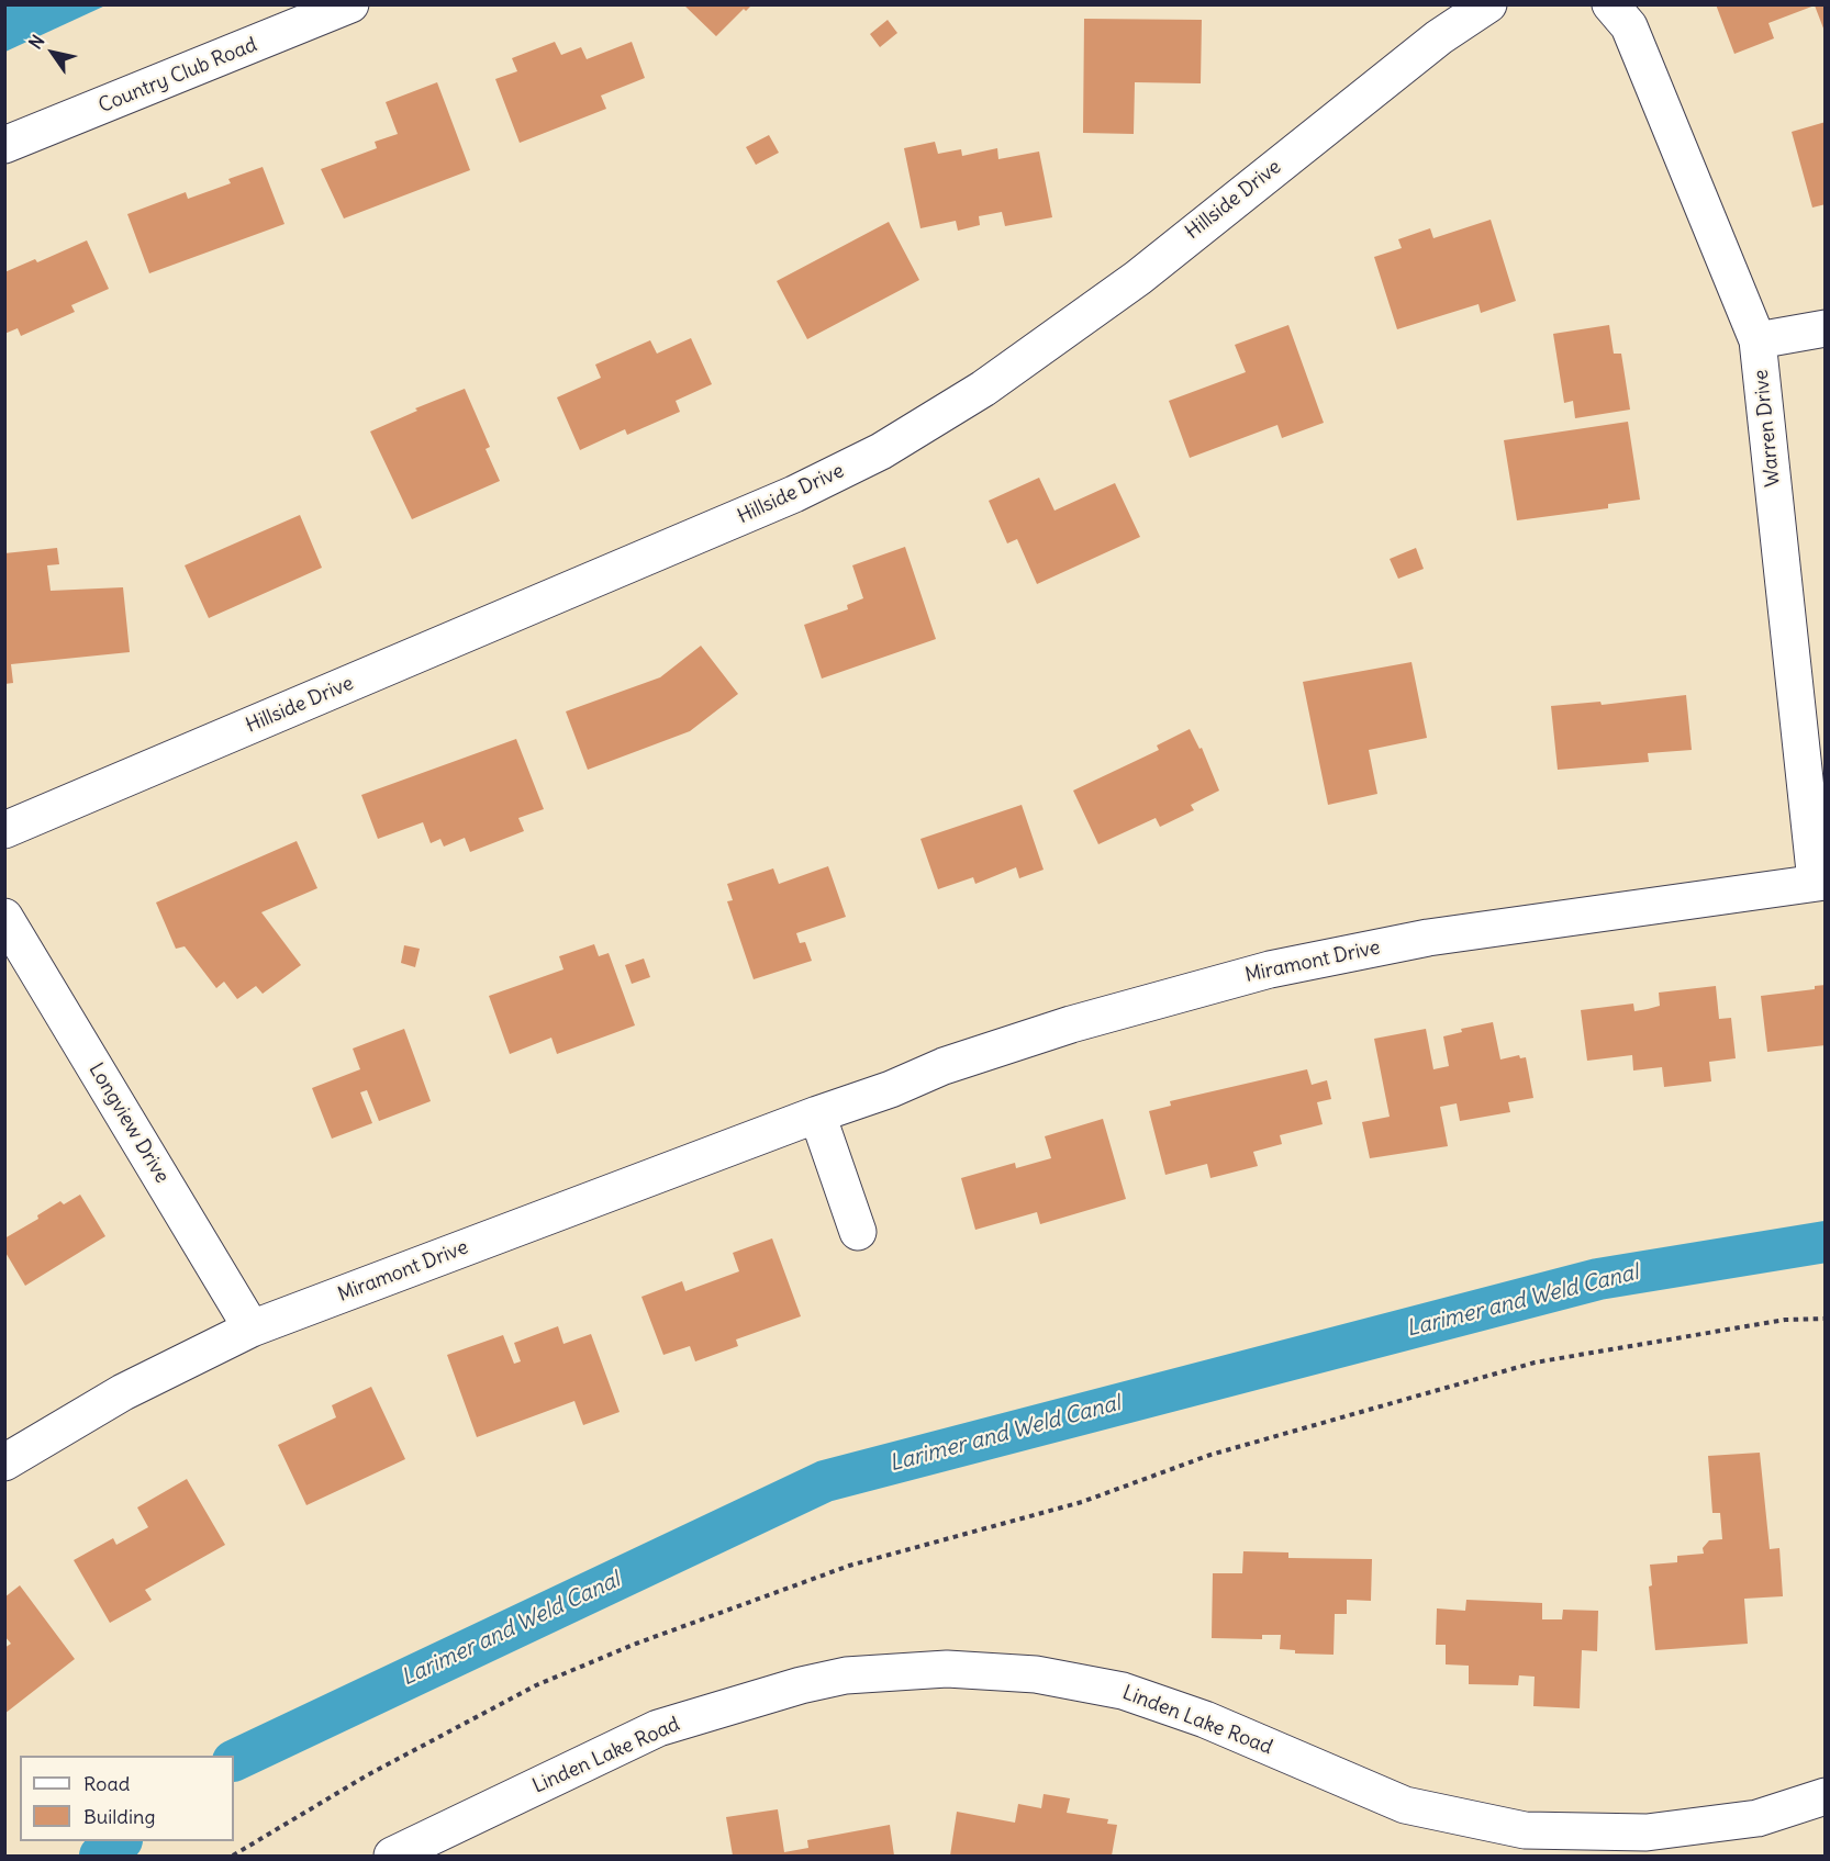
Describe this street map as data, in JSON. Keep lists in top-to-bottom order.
{
  "streets": {
    "street": [
      "Country Club Road",
      "Hillside Drive",
      "Warren Drive",
      "Miramont Drive",
      "Longview Drive",
      "Linden Lake Road"
    ]
  },
  "crossings": [
    ["Warren Drive", "Miramont Drive"],
    ["Miramont Drive", "Longview Drive"]
  ],
  "water": ["Larimer and Weld Canal"],
  "legend": ["Road", "Building"],
  "north": "top left"
}
